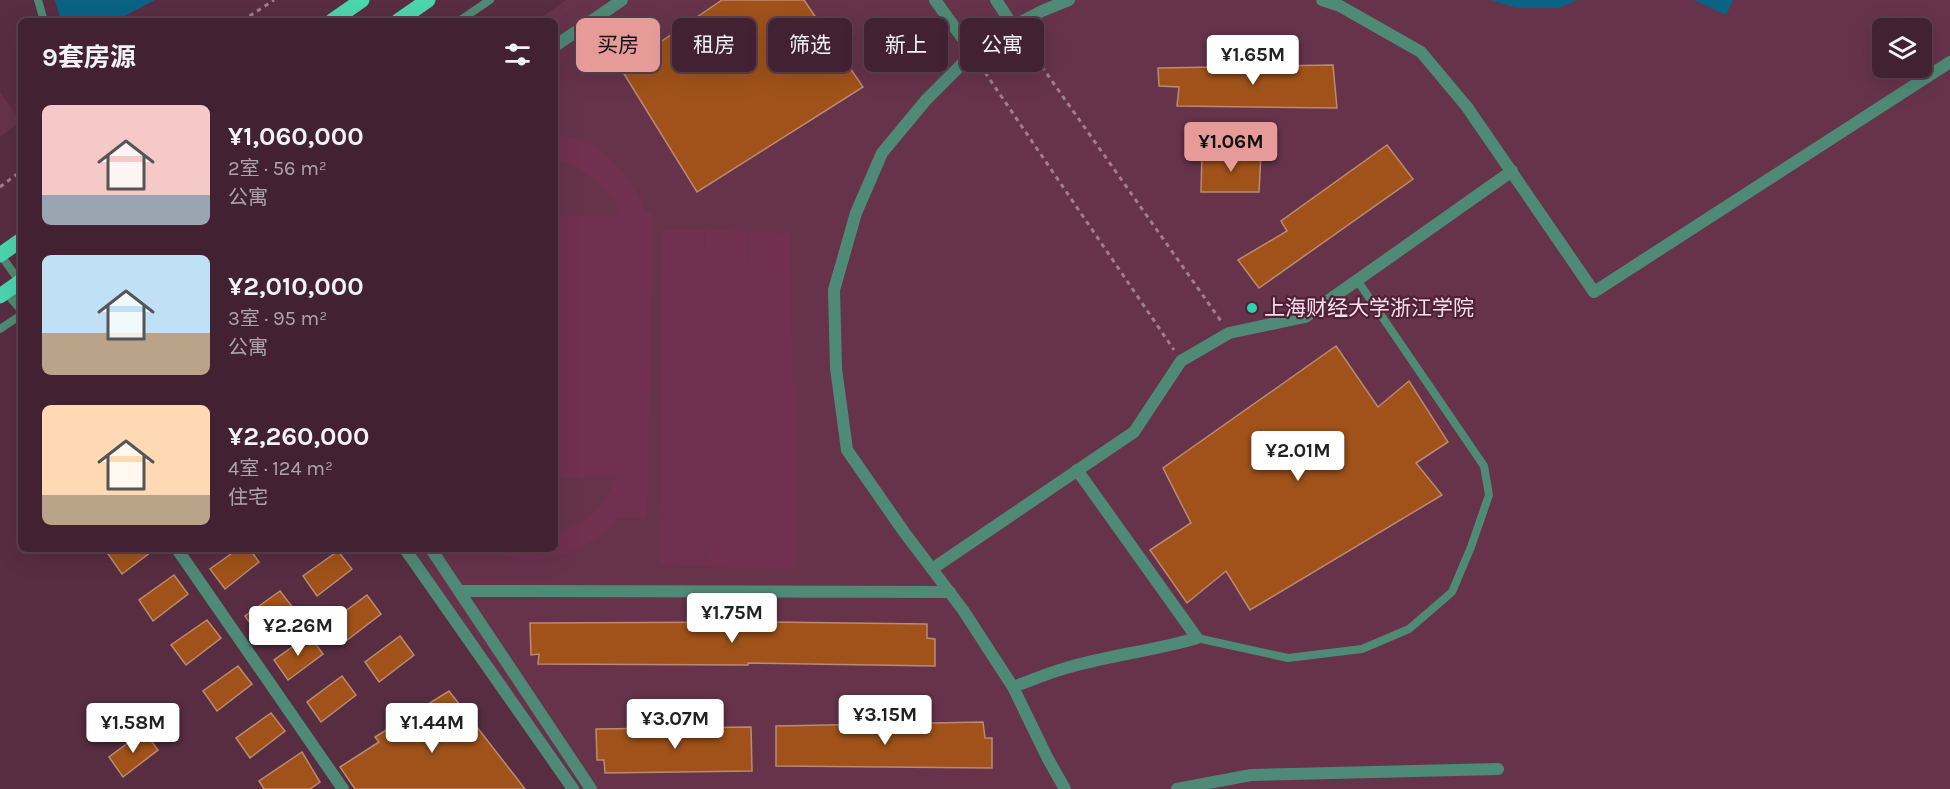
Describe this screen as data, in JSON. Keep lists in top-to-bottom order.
{
  "places": ["上海财经大学浙江学院"],
  "page": {
    "chip": [
      "买房",
      "租房",
      "筛选",
      "新上",
      "公寓"
    ],
    "heading": "9套房源",
    "price": [
      "¥1.65M",
      "¥1.06M",
      "¥2.01M",
      "¥1.75M",
      "¥2.26M",
      "¥3.15M",
      "¥3.07M",
      "¥1.58M",
      "¥1.44M"
    ],
    "list": [
      {
        "name": "¥1,060,000",
        "note": "2室 · 56 m² · 公寓"
      },
      {
        "name": "¥2,010,000",
        "note": "3室 · 95 m² · 公寓"
      },
      {
        "name": "¥2,260,000",
        "note": "4室 · 124 m² · 住宅"
      }
    ]
  }
}
